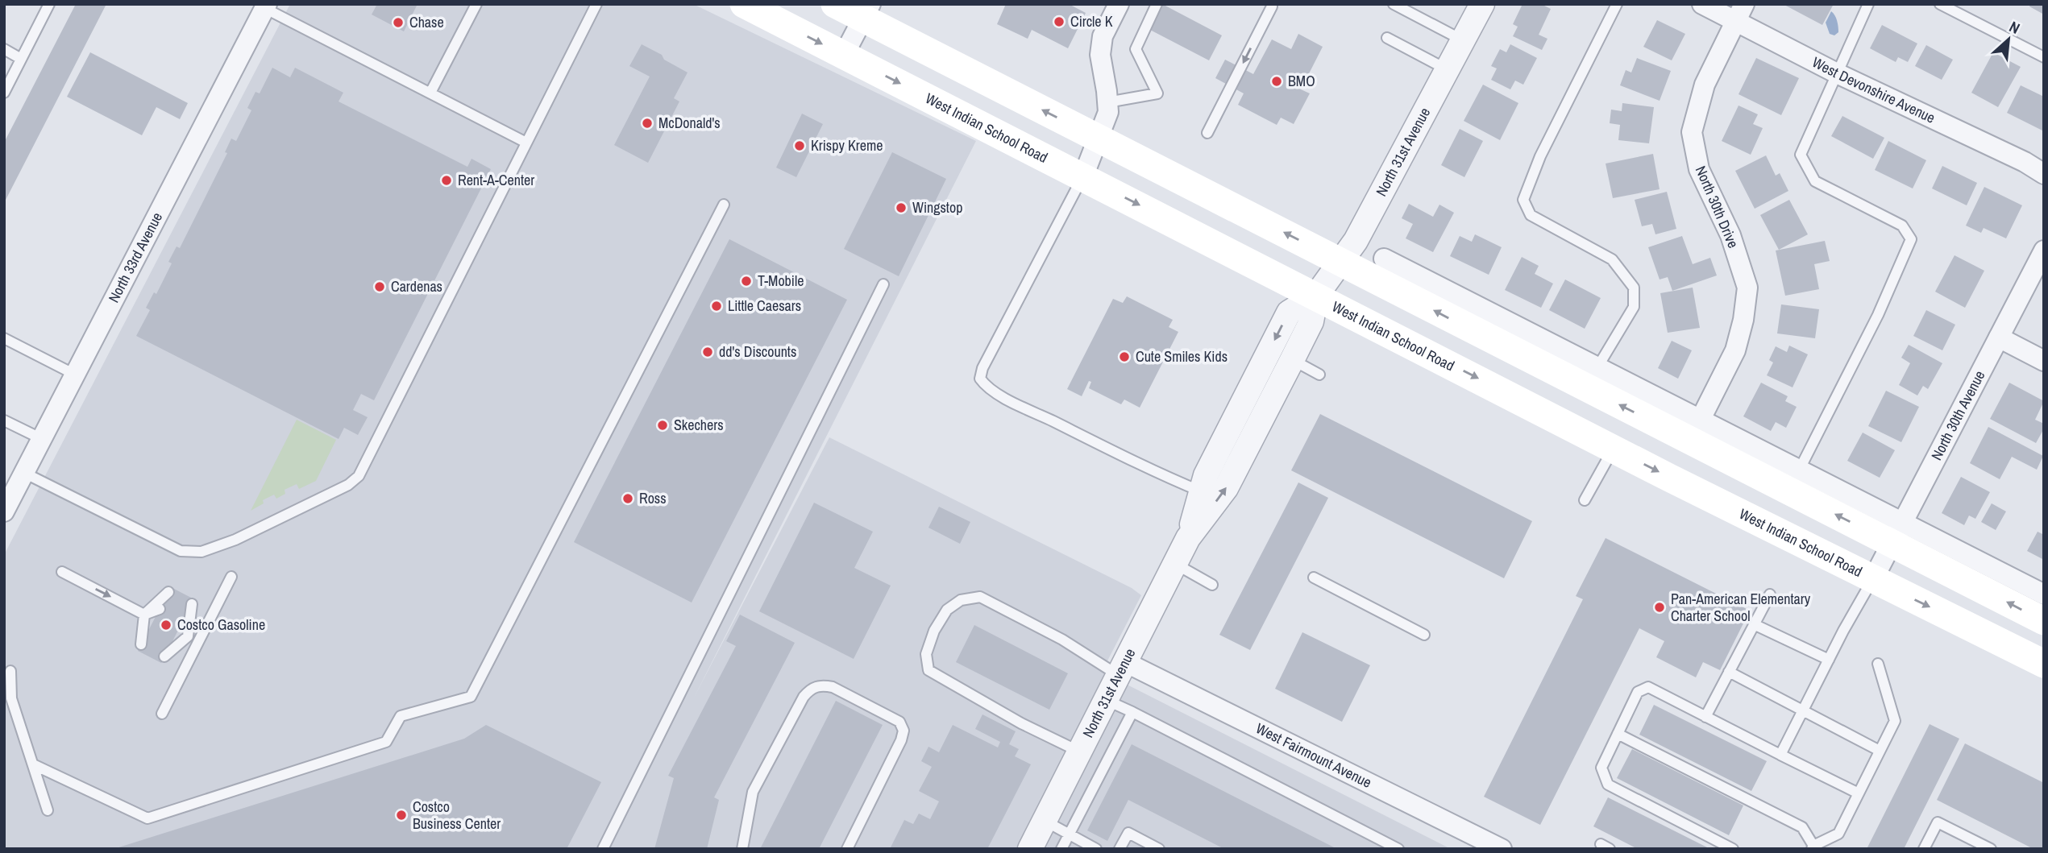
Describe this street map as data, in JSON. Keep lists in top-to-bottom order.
{
  "streets": {
    "main road": ["West Indian School Road"],
    "street": [
      "West Devonshire Avenue",
      "North 31st Avenue",
      "North 30th Drive",
      "North 33rd Avenue",
      "North 30th Avenue",
      "West Fairmount Avenue"
    ]
  },
  "crossings": [
    ["West Devonshire Avenue", "North 30th Drive"],
    ["West Indian School Road", "North 31st Avenue"],
    ["West Indian School Road", "North 30th Avenue"],
    ["North 31st Avenue", "West Fairmount Avenue"]
  ],
  "places": [
    "Circle K",
    "Chase",
    "BMO",
    "McDonald's",
    "Krispy Kreme",
    "Rent-A-Center",
    "Wingstop",
    "T-Mobile",
    "Cardenas",
    "Little Caesars",
    "dd's Discounts",
    "Cute Smiles Kids",
    "Skechers",
    "Ross",
    "Pan-American Elementary Charter School",
    "Costco Gasoline",
    "Costco Business Center"
  ],
  "north": "top right"
}
